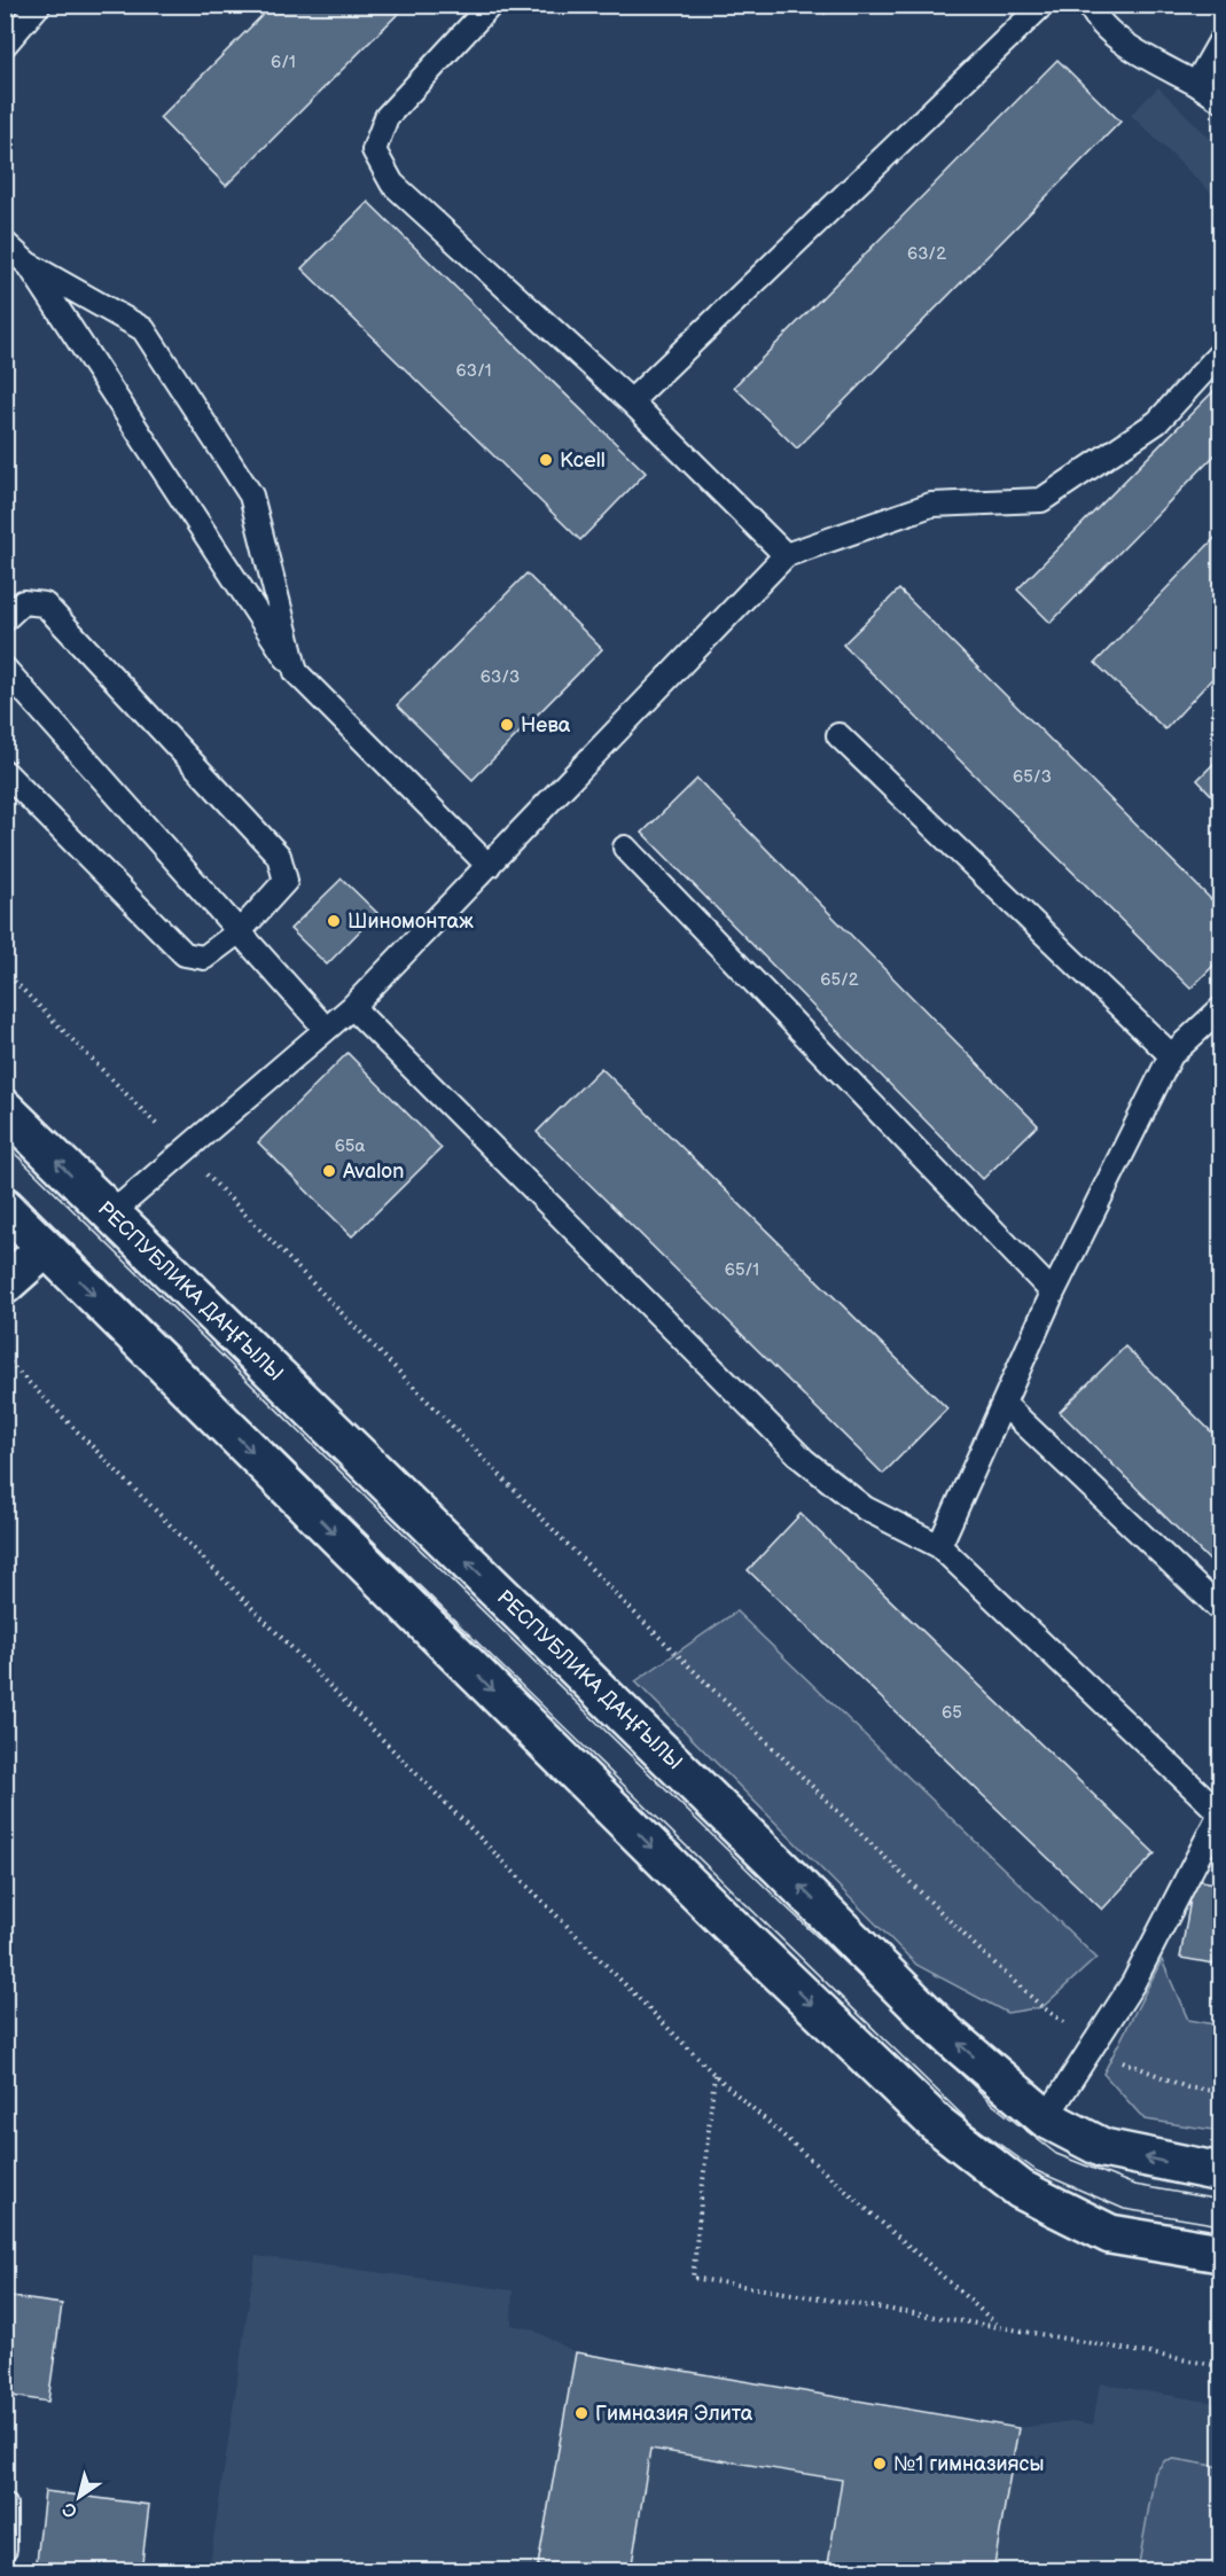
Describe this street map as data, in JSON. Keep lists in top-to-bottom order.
{
  "streets": {
    "main road": ["РЕСПУБЛИКА ДАҢҒЫЛЫ"]
  },
  "places": [
    "Kcell",
    "Нева",
    "Шиномонтаж",
    "Avalon",
    "Гимназия Элита",
    "№1 гимназиясы"
  ],
  "house_numbers": [
    "6/1",
    "63/2",
    "63/1",
    "63/3",
    "65/3",
    "65/2",
    "65а",
    "65/1",
    "65"
  ],
  "north": "bottom left"
}
